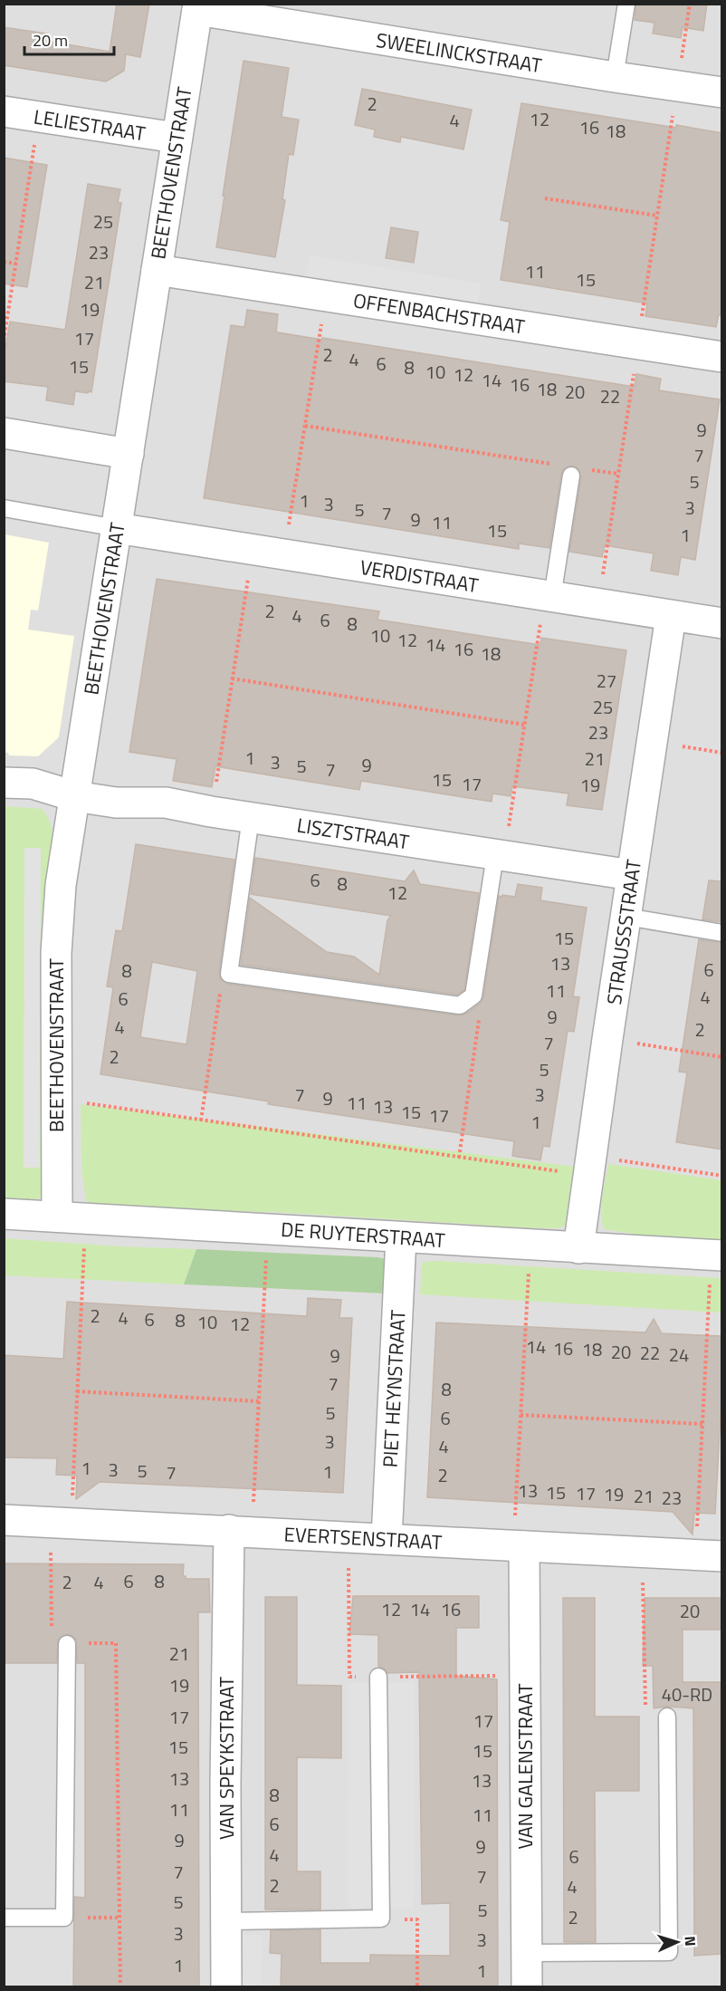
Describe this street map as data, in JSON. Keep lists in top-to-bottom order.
{
  "streets": {
    "street": [
      "SWEELINCKSTRAAT",
      "LELIESTRAAT",
      "BEETHOVENSTRAAT",
      "OFFENBACHSTRAAT",
      "VERDISTRAAT",
      "LISZTSTRAAT",
      "STRAUSSSTRAAT",
      "DE RUYTERSTRAAT",
      "PIET HEYNSTRAAT",
      "EVERTSENSTRAAT",
      "VAN SPEYKSTRAAT",
      "VAN GALENSTRAAT"
    ]
  },
  "crossings": [
    ["SWEELINCKSTRAAT", "BEETHOVENSTRAAT"],
    ["LELIESTRAAT", "BEETHOVENSTRAAT"],
    ["BEETHOVENSTRAAT", "OFFENBACHSTRAAT"],
    ["BEETHOVENSTRAAT", "VERDISTRAAT"],
    ["BEETHOVENSTRAAT", "LISZTSTRAAT"],
    ["BEETHOVENSTRAAT", "DE RUYTERSTRAAT"],
    ["VERDISTRAAT", "STRAUSSSTRAAT"],
    ["LISZTSTRAAT", "STRAUSSSTRAAT"],
    ["STRAUSSSTRAAT", "DE RUYTERSTRAAT"],
    ["DE RUYTERSTRAAT", "PIET HEYNSTRAAT"],
    ["PIET HEYNSTRAAT", "EVERTSENSTRAAT"],
    ["EVERTSENSTRAAT", "VAN SPEYKSTRAAT"],
    ["EVERTSENSTRAAT", "VAN GALENSTRAAT"]
  ],
  "house_numbers": [
    "2",
    "12",
    "4",
    "16",
    "18",
    "25",
    "23",
    "11",
    "15",
    "21",
    "19",
    "17",
    "2",
    "4",
    "6",
    "15",
    "8",
    "10",
    "12",
    "14",
    "16",
    "18",
    "20",
    "22",
    "9",
    "7",
    "5",
    "1",
    "3",
    "3",
    "5",
    "7",
    "9",
    "11",
    "15",
    "1",
    "2",
    "4",
    "6",
    "8",
    "10",
    "12",
    "14",
    "16",
    "18",
    "27",
    "25",
    "23",
    "1",
    "21",
    "3",
    "9",
    "5",
    "7",
    "15",
    "17",
    "19",
    "6",
    "8",
    "12",
    "15",
    "13",
    "6",
    "8",
    "11",
    "4",
    "6",
    "9",
    "4",
    "2",
    "7",
    "2",
    "5",
    "7",
    "3",
    "9",
    "11",
    "13",
    "15",
    "17",
    "1",
    "2",
    "4",
    "6",
    "8",
    "10",
    "12",
    "14",
    "16",
    "18",
    "20",
    "22",
    "24",
    "9",
    "7",
    "8",
    "5",
    "6",
    "3",
    "4",
    "1",
    "3",
    "5",
    "1",
    "7",
    "2",
    "13",
    "15",
    "17",
    "19",
    "21",
    "23",
    "6",
    "8",
    "2",
    "4",
    "12",
    "14",
    "16",
    "20",
    "21",
    "19",
    "40-RD",
    "17",
    "17",
    "15",
    "15",
    "13",
    "13",
    "8",
    "11",
    "11",
    "6",
    "9",
    "9",
    "4",
    "6",
    "7",
    "7",
    "2",
    "4",
    "5",
    "5",
    "2",
    "3",
    "3",
    "1",
    "1"
  ],
  "scale_bar": "20 m",
  "north": "right"
}
